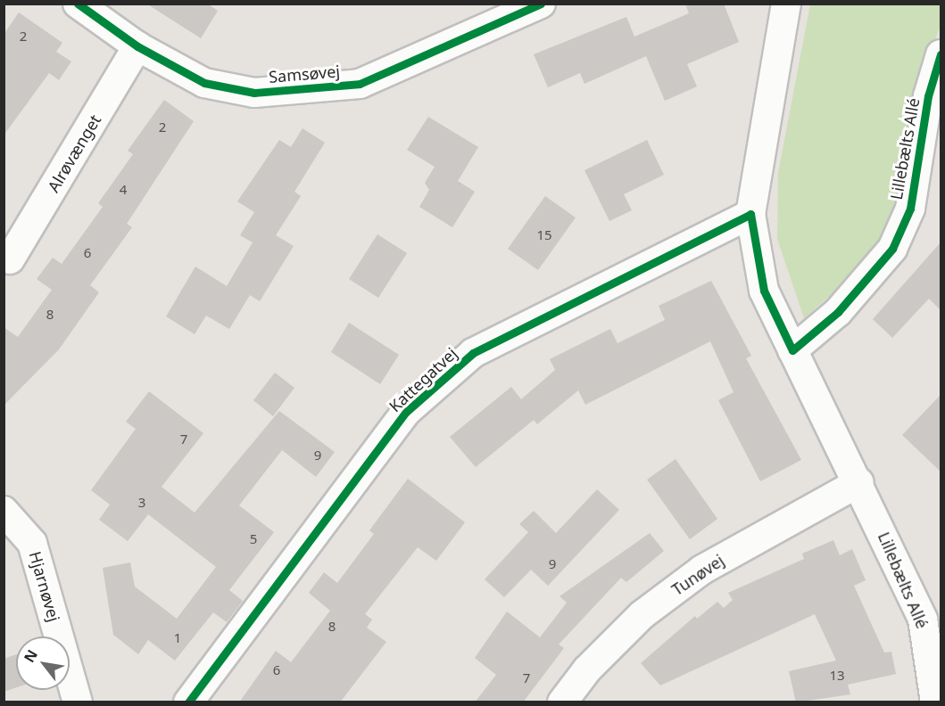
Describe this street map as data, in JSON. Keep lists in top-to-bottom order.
{
  "streets": {
    "street": [
      "Samsøvej",
      "Lillebælts Allé",
      "Alrøvænget",
      "Kattegatvej",
      "Tunøvej",
      "Hjarnøvej"
    ]
  },
  "crossings": [
    ["Samsøvej", "Alrøvænget"],
    ["Lillebælts Allé", "Kattegatvej"],
    ["Lillebælts Allé", "Tunøvej"]
  ],
  "house_numbers": [
    "2",
    "2",
    "4",
    "15",
    "6",
    "8",
    "7",
    "9",
    "3",
    "5",
    "9",
    "8",
    "1",
    "6",
    "13",
    "7"
  ],
  "north": "top left"
}
